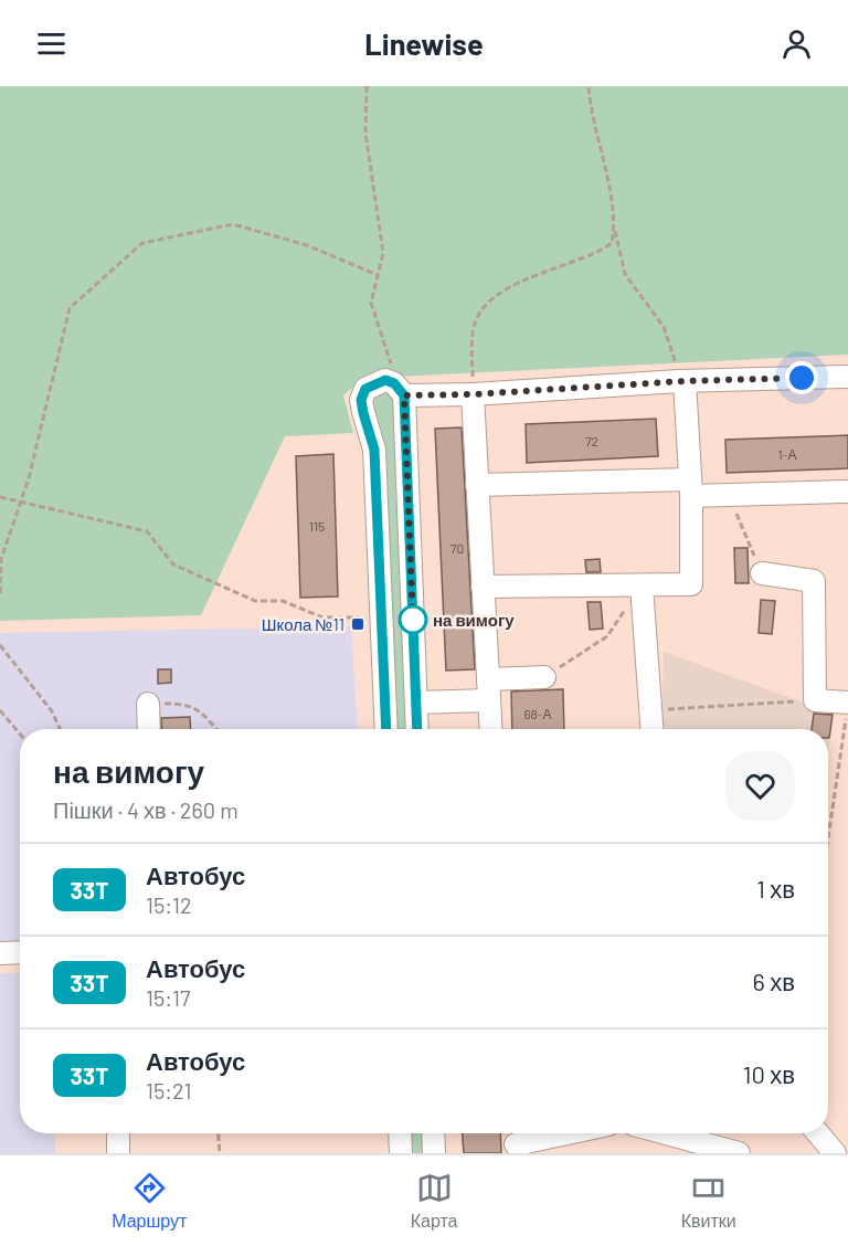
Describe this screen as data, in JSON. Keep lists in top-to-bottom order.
{
  "places": {
    "other": ["на вимогу"],
    "transit": ["Школа №11"]
  },
  "lines": ["bus line 33T"],
  "house_numbers": [
    "72",
    "1-А",
    "115",
    "70",
    "68-А"
  ],
  "page": {
    "header": "Linewise",
    "heading": ["на вимогу", "Пішки · 4 хв · 260 m"],
    "list": [
      {
        "mark": "33T",
        "name": "Автобус",
        "note": "15:12",
        "value": "1 хв"
      },
      {
        "mark": "33T",
        "name": "Автобус",
        "note": "15:17",
        "value": "6 хв"
      },
      {
        "mark": "33T",
        "name": "Автобус",
        "note": "15:21",
        "value": "10 хв"
      }
    ],
    "tabs": ["Маршрут", "Карта", "Квитки"]
  }
}
